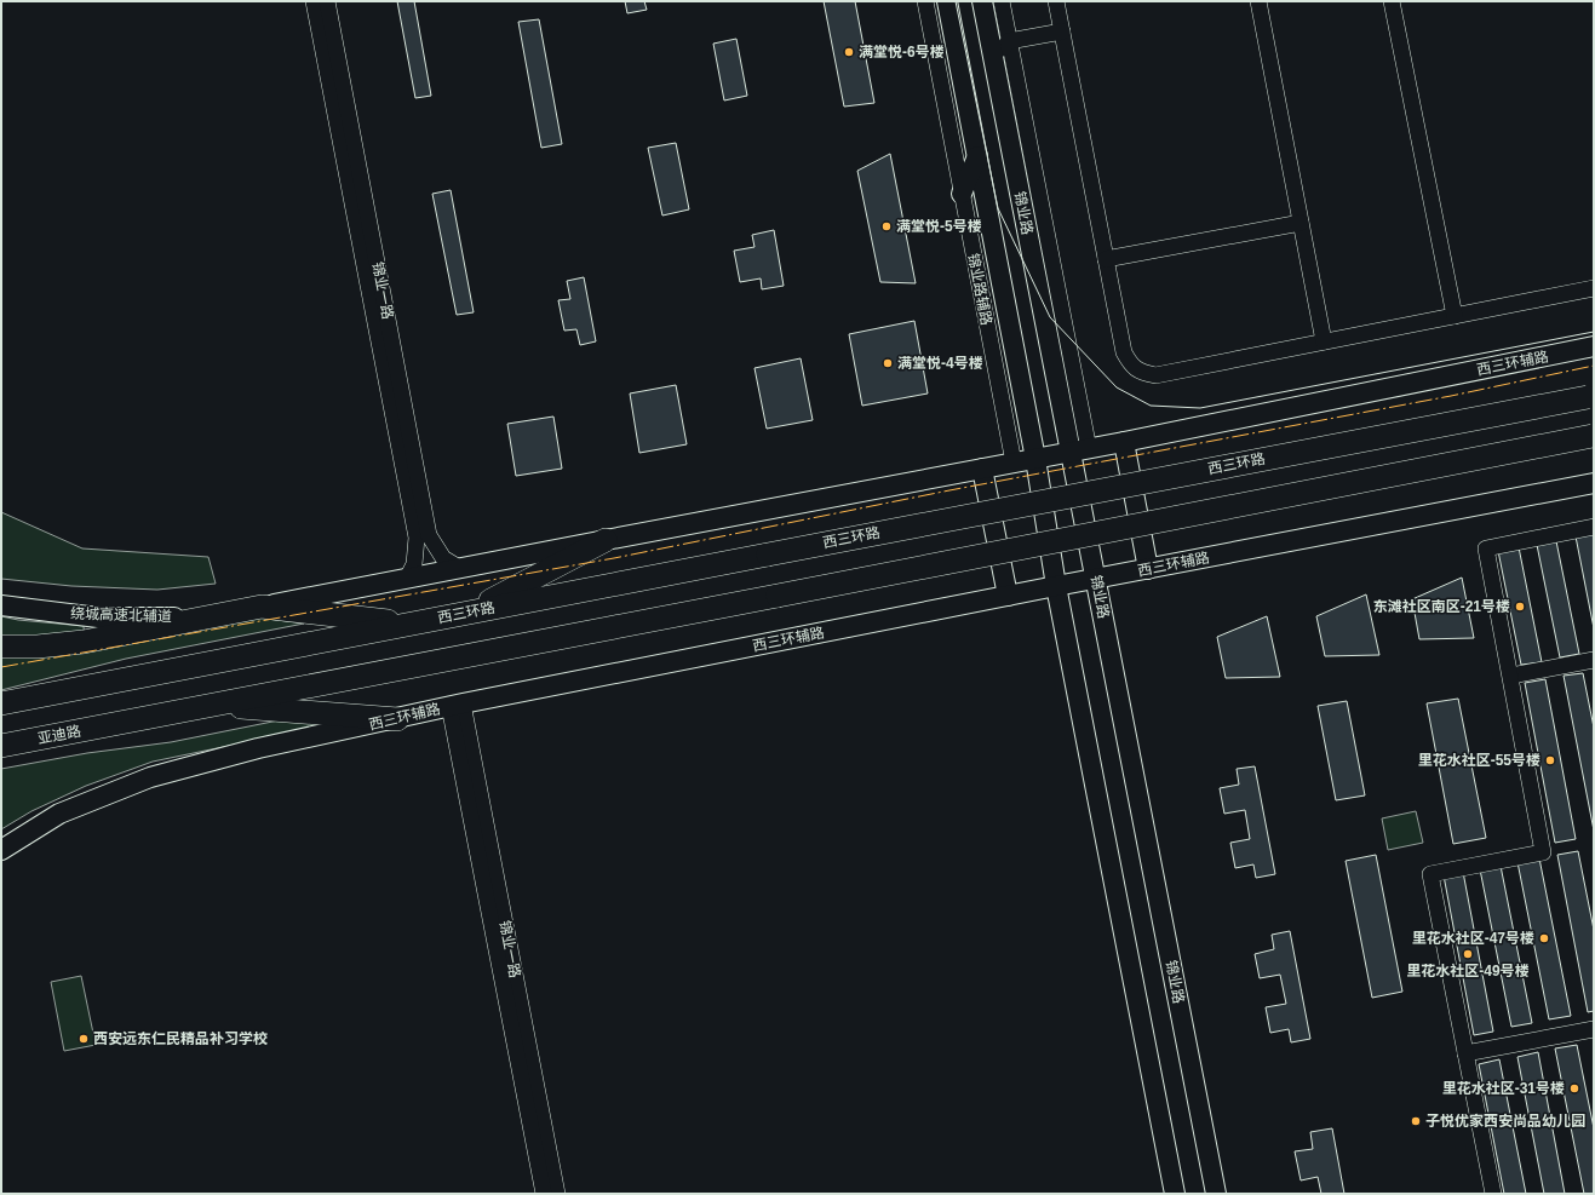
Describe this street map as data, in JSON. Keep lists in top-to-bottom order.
{
  "streets": {
    "highway": ["西三环路", "亚迪路"],
    "main road": ["锦业路", "西三环辅路", "绕城高速北辅道"],
    "street": ["锦业路辅路", "锦业一路"]
  },
  "crossings": [
    ["锦业路", "西三环辅路"],
    ["锦业路辅路", "西三环辅路"],
    ["锦业一路", "西三环辅路"]
  ],
  "places": [
    "满堂悦-6号楼",
    "满堂悦-5号楼",
    "满堂悦-4号楼",
    "东滩社区南区-21号楼",
    "里花水社区-55号楼",
    "里花水社区-47号楼",
    "里花水社区-49号楼",
    "西安远东仁民精品补习学校",
    "里花水社区-31号楼",
    "子悦优家西安尚品幼儿园"
  ]
}
